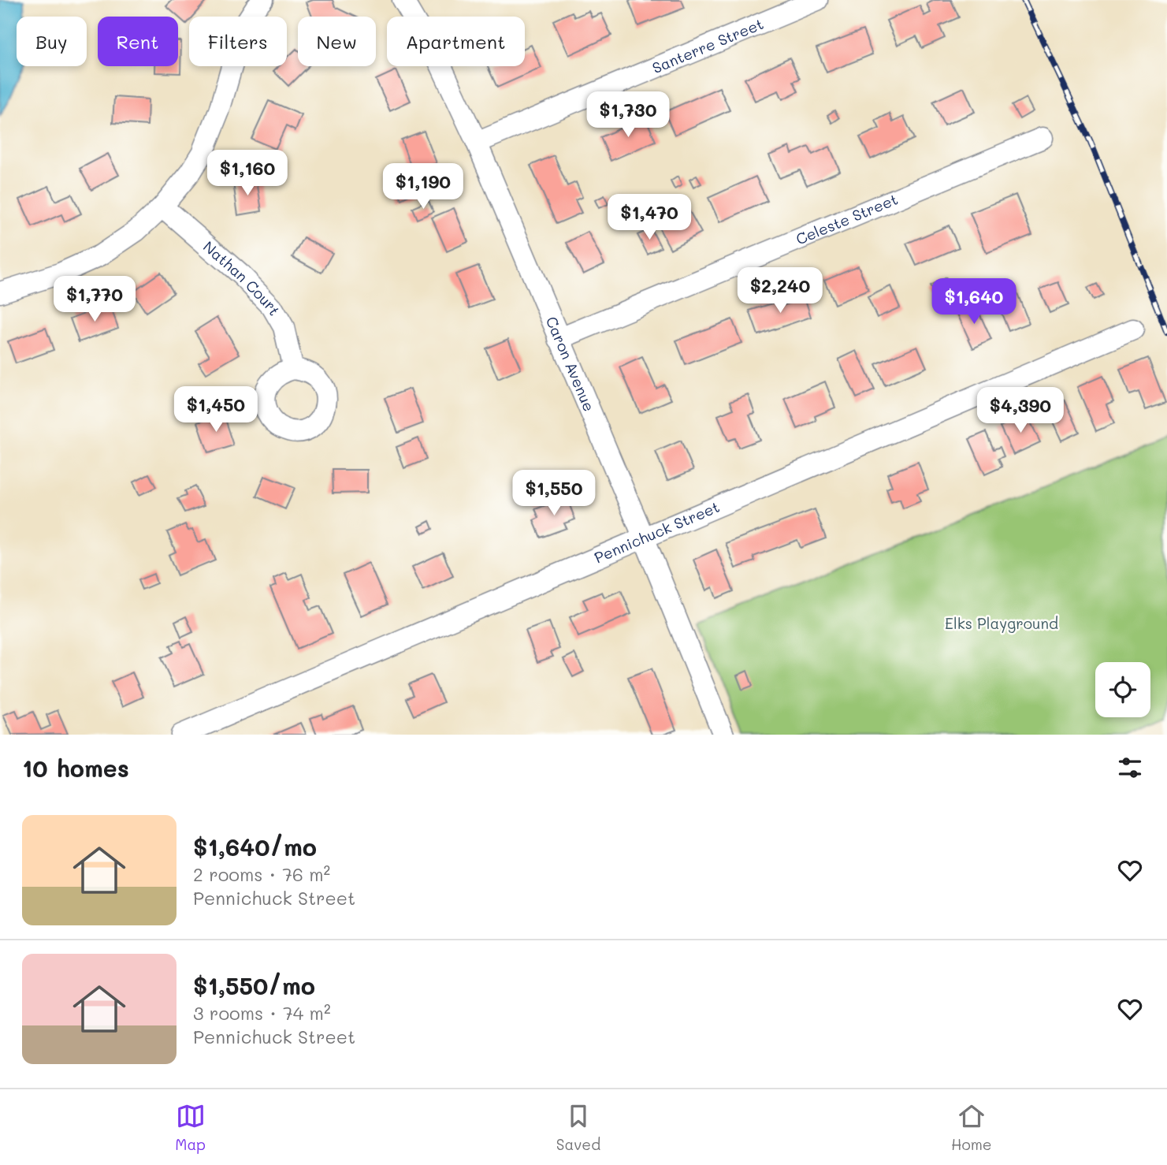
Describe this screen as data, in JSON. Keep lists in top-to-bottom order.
{
  "streets": {
    "street": [
      "Santerre Street",
      "Celeste Street",
      "Nathan Court",
      "Caron Avenue",
      "Pennichuck Street"
    ]
  },
  "crossings": [
    ["Santerre Street", "Caron Avenue"],
    ["Celeste Street", "Caron Avenue"],
    ["Caron Avenue", "Pennichuck Street"]
  ],
  "parks": ["Elks Playground"],
  "page": {
    "chip": [
      "Buy",
      "Rent",
      "Filters",
      "New",
      "Apartment"
    ],
    "price": [
      "$1,730",
      "$1,160",
      "$1,190",
      "$1,470",
      "$2,240",
      "$1,770",
      "$1,640",
      "$1,450",
      "$4,390",
      "$1,550"
    ],
    "heading": "10 homes",
    "list": [
      {
        "name": "$1,640/mo",
        "note": "2 rooms · 76 m² · Pennichuck Street"
      },
      {
        "name": "$1,550/mo",
        "note": "3 rooms · 74 m² · Pennichuck Street"
      }
    ],
    "tabs": ["Map", "Saved", "Home"]
  }
}
